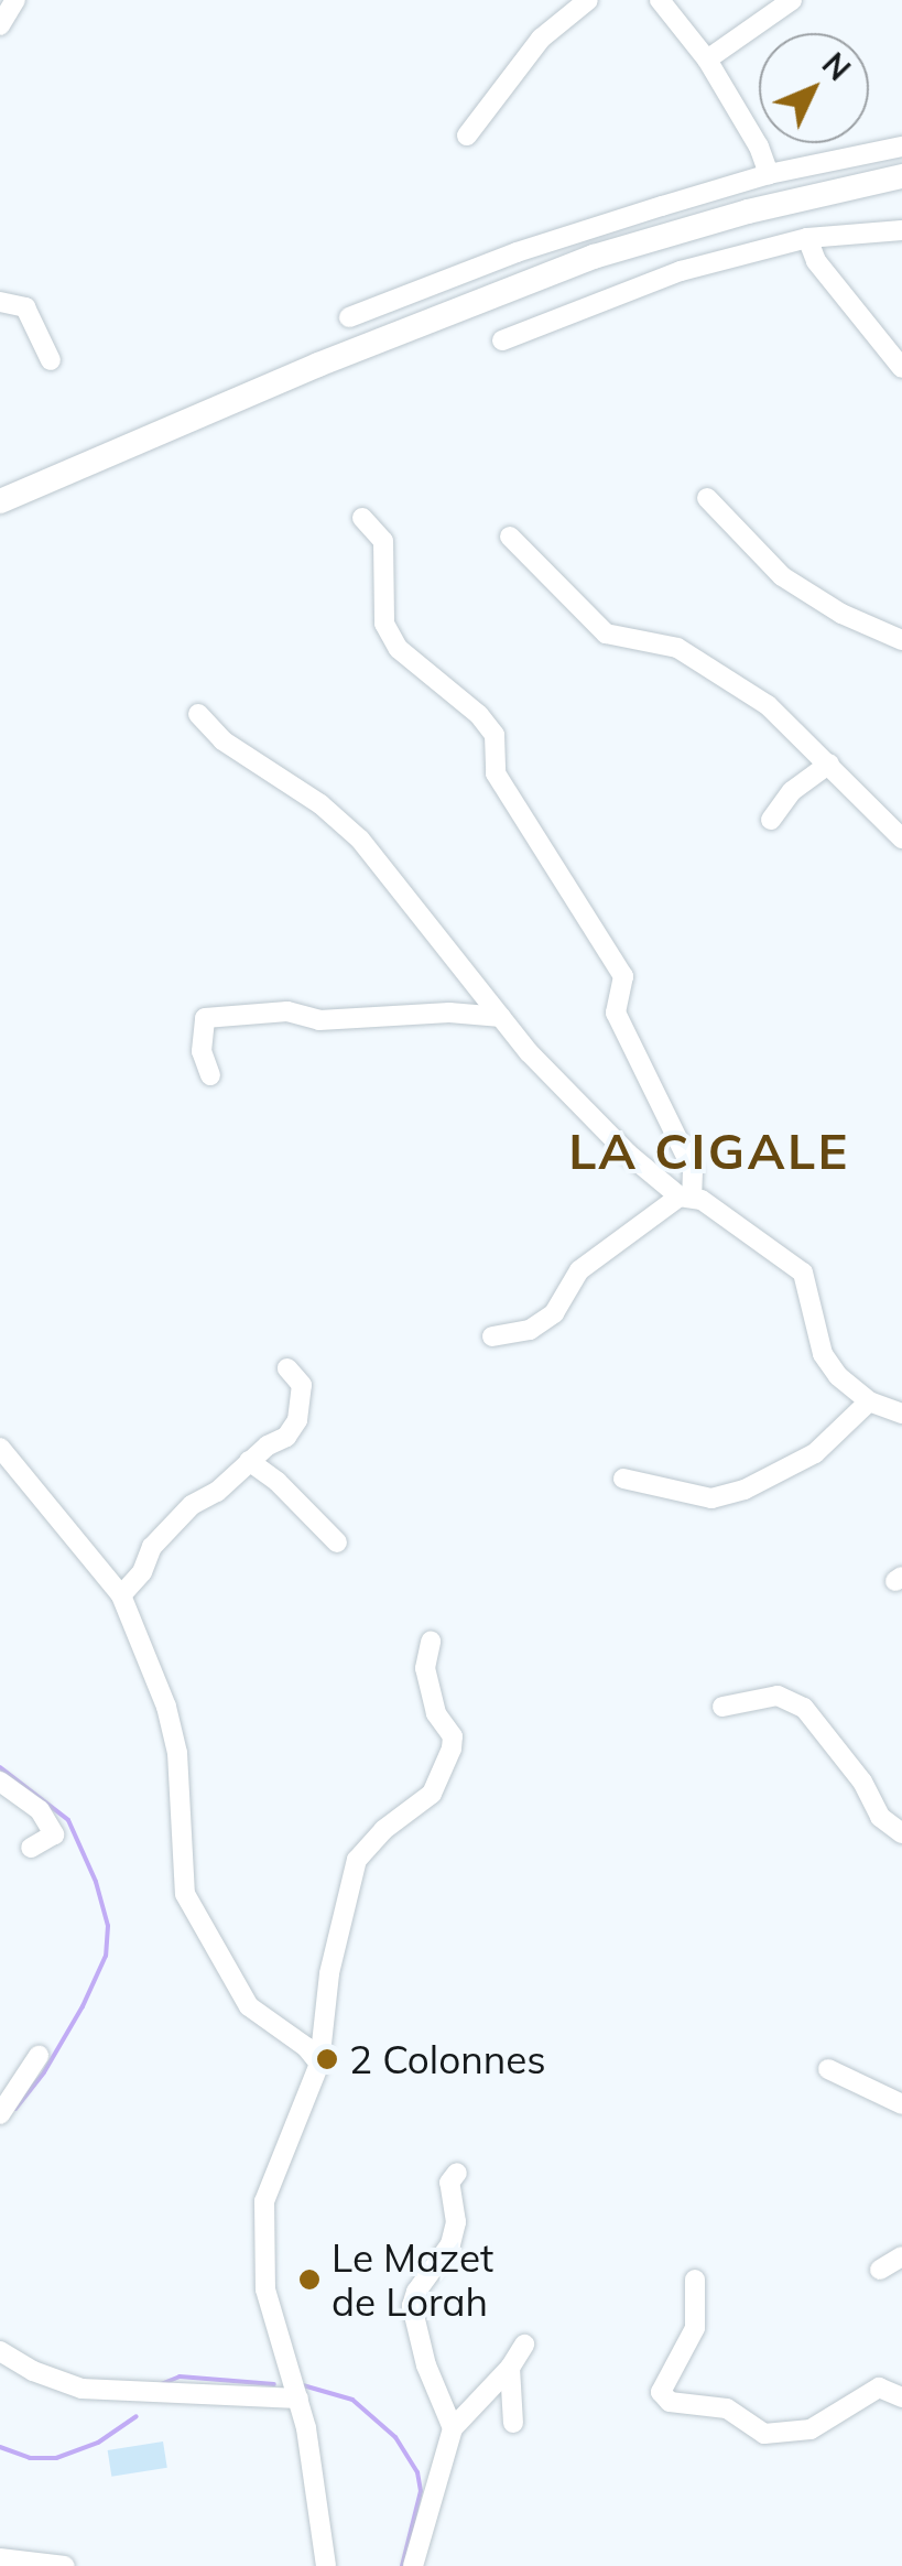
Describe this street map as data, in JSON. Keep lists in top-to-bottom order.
{
  "districts": ["LA CIGALE"],
  "places": ["2 Colonnes", "Le Mazet de Lorah"],
  "north": "top right"
}
